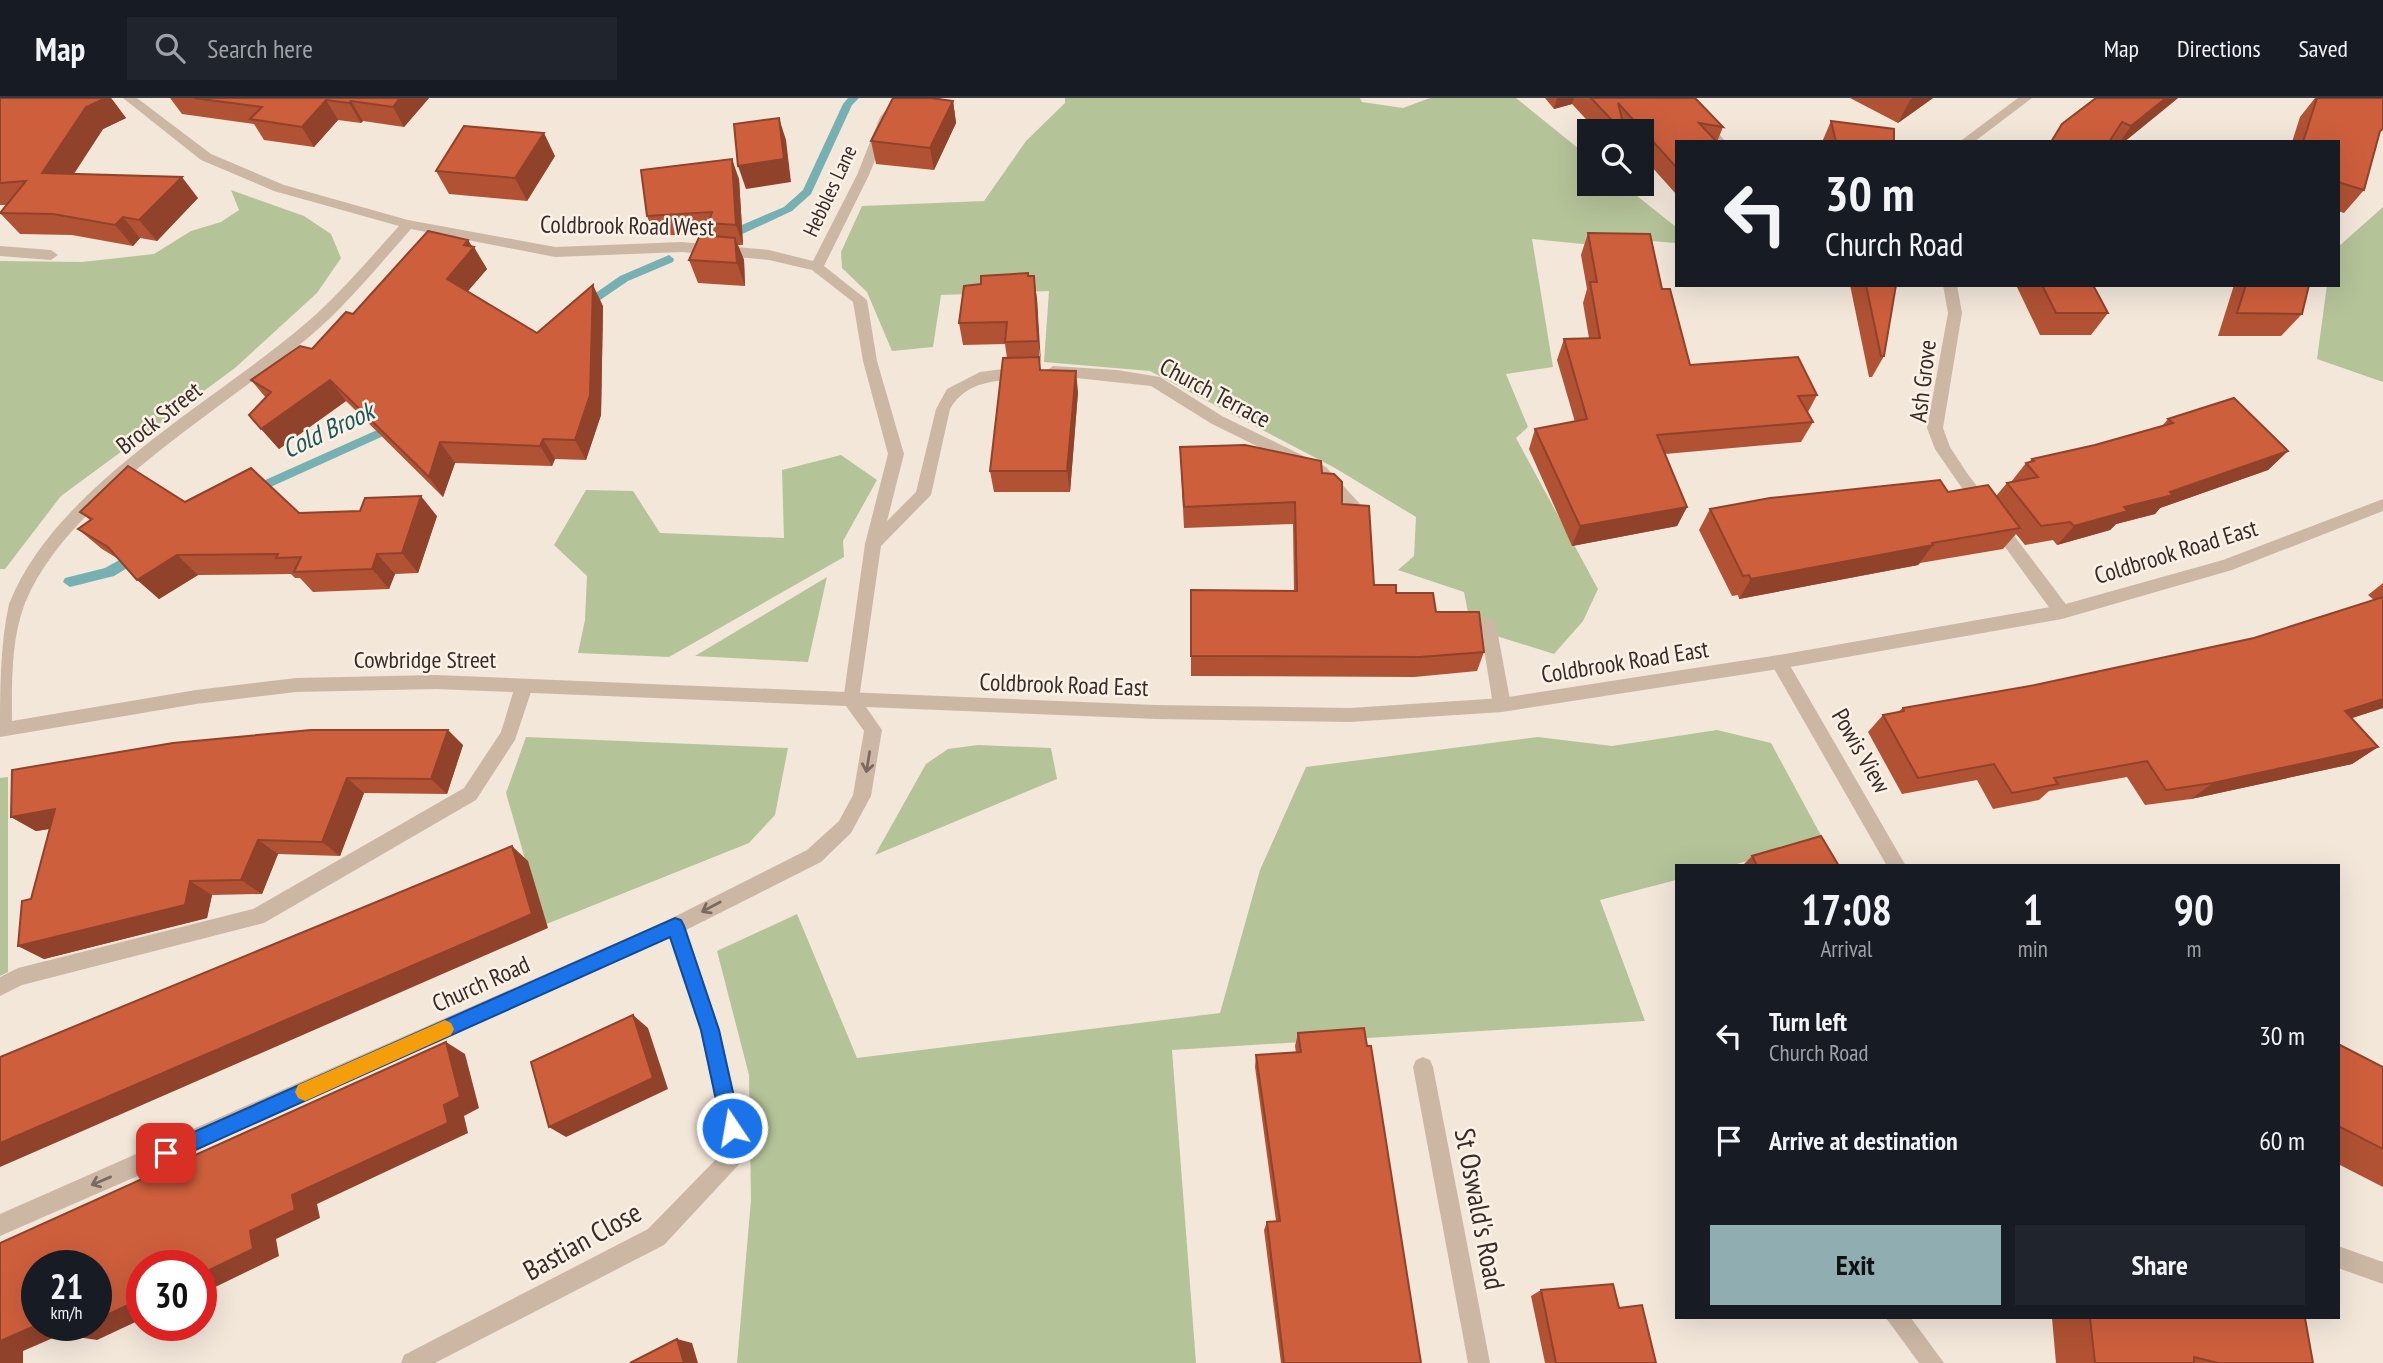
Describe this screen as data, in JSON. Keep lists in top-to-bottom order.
{
  "streets": {
    "street": [
      "Hebbles Lane",
      "Coldbrook Road West",
      "Ash Grove",
      "Church Terrace",
      "Brock Street",
      "Coldbrook Road East",
      "Cowbridge Street",
      "Powis View",
      "Church Road",
      "St Oswald's Road",
      "Bastian Close"
    ]
  },
  "crossings": [
    ["Hebbles Lane", "Coldbrook Road West"],
    ["Coldbrook Road West", "Church Terrace"],
    ["Coldbrook Road West", "Brock Street"],
    ["Coldbrook Road West", "Coldbrook Road East"],
    ["Coldbrook Road West", "Cowbridge Street"],
    ["Coldbrook Road West", "Church Road"],
    ["Ash Grove", "Coldbrook Road East"],
    ["Brock Street", "Cowbridge Street"],
    ["Coldbrook Road East", "Cowbridge Street"],
    ["Coldbrook Road East", "Powis View"],
    ["Coldbrook Road East", "Church Road"],
    ["Cowbridge Street", "Church Road"],
    ["Church Road", "Bastian Close"]
  ],
  "one_way": ["Church Road"],
  "water": ["Cold Brook"],
  "page": {
    "header": "Map",
    "search": "Search here",
    "nav": ["Map", "Directions", "Saved"],
    "turn": ["30 m", "Church Road"],
    "eta": [
      "17:08",
      "Arrival",
      "1",
      "min",
      "90",
      "m"
    ],
    "list": [
      {
        "name": "Turn left",
        "note": "Church Road",
        "value": "30 m"
      },
      {
        "name": "Arrive at destination",
        "value": "60 m"
      }
    ],
    "buttons": ["Exit", "Share"],
    "speed": "21 km/h",
    "limit": "30"
  }
}
